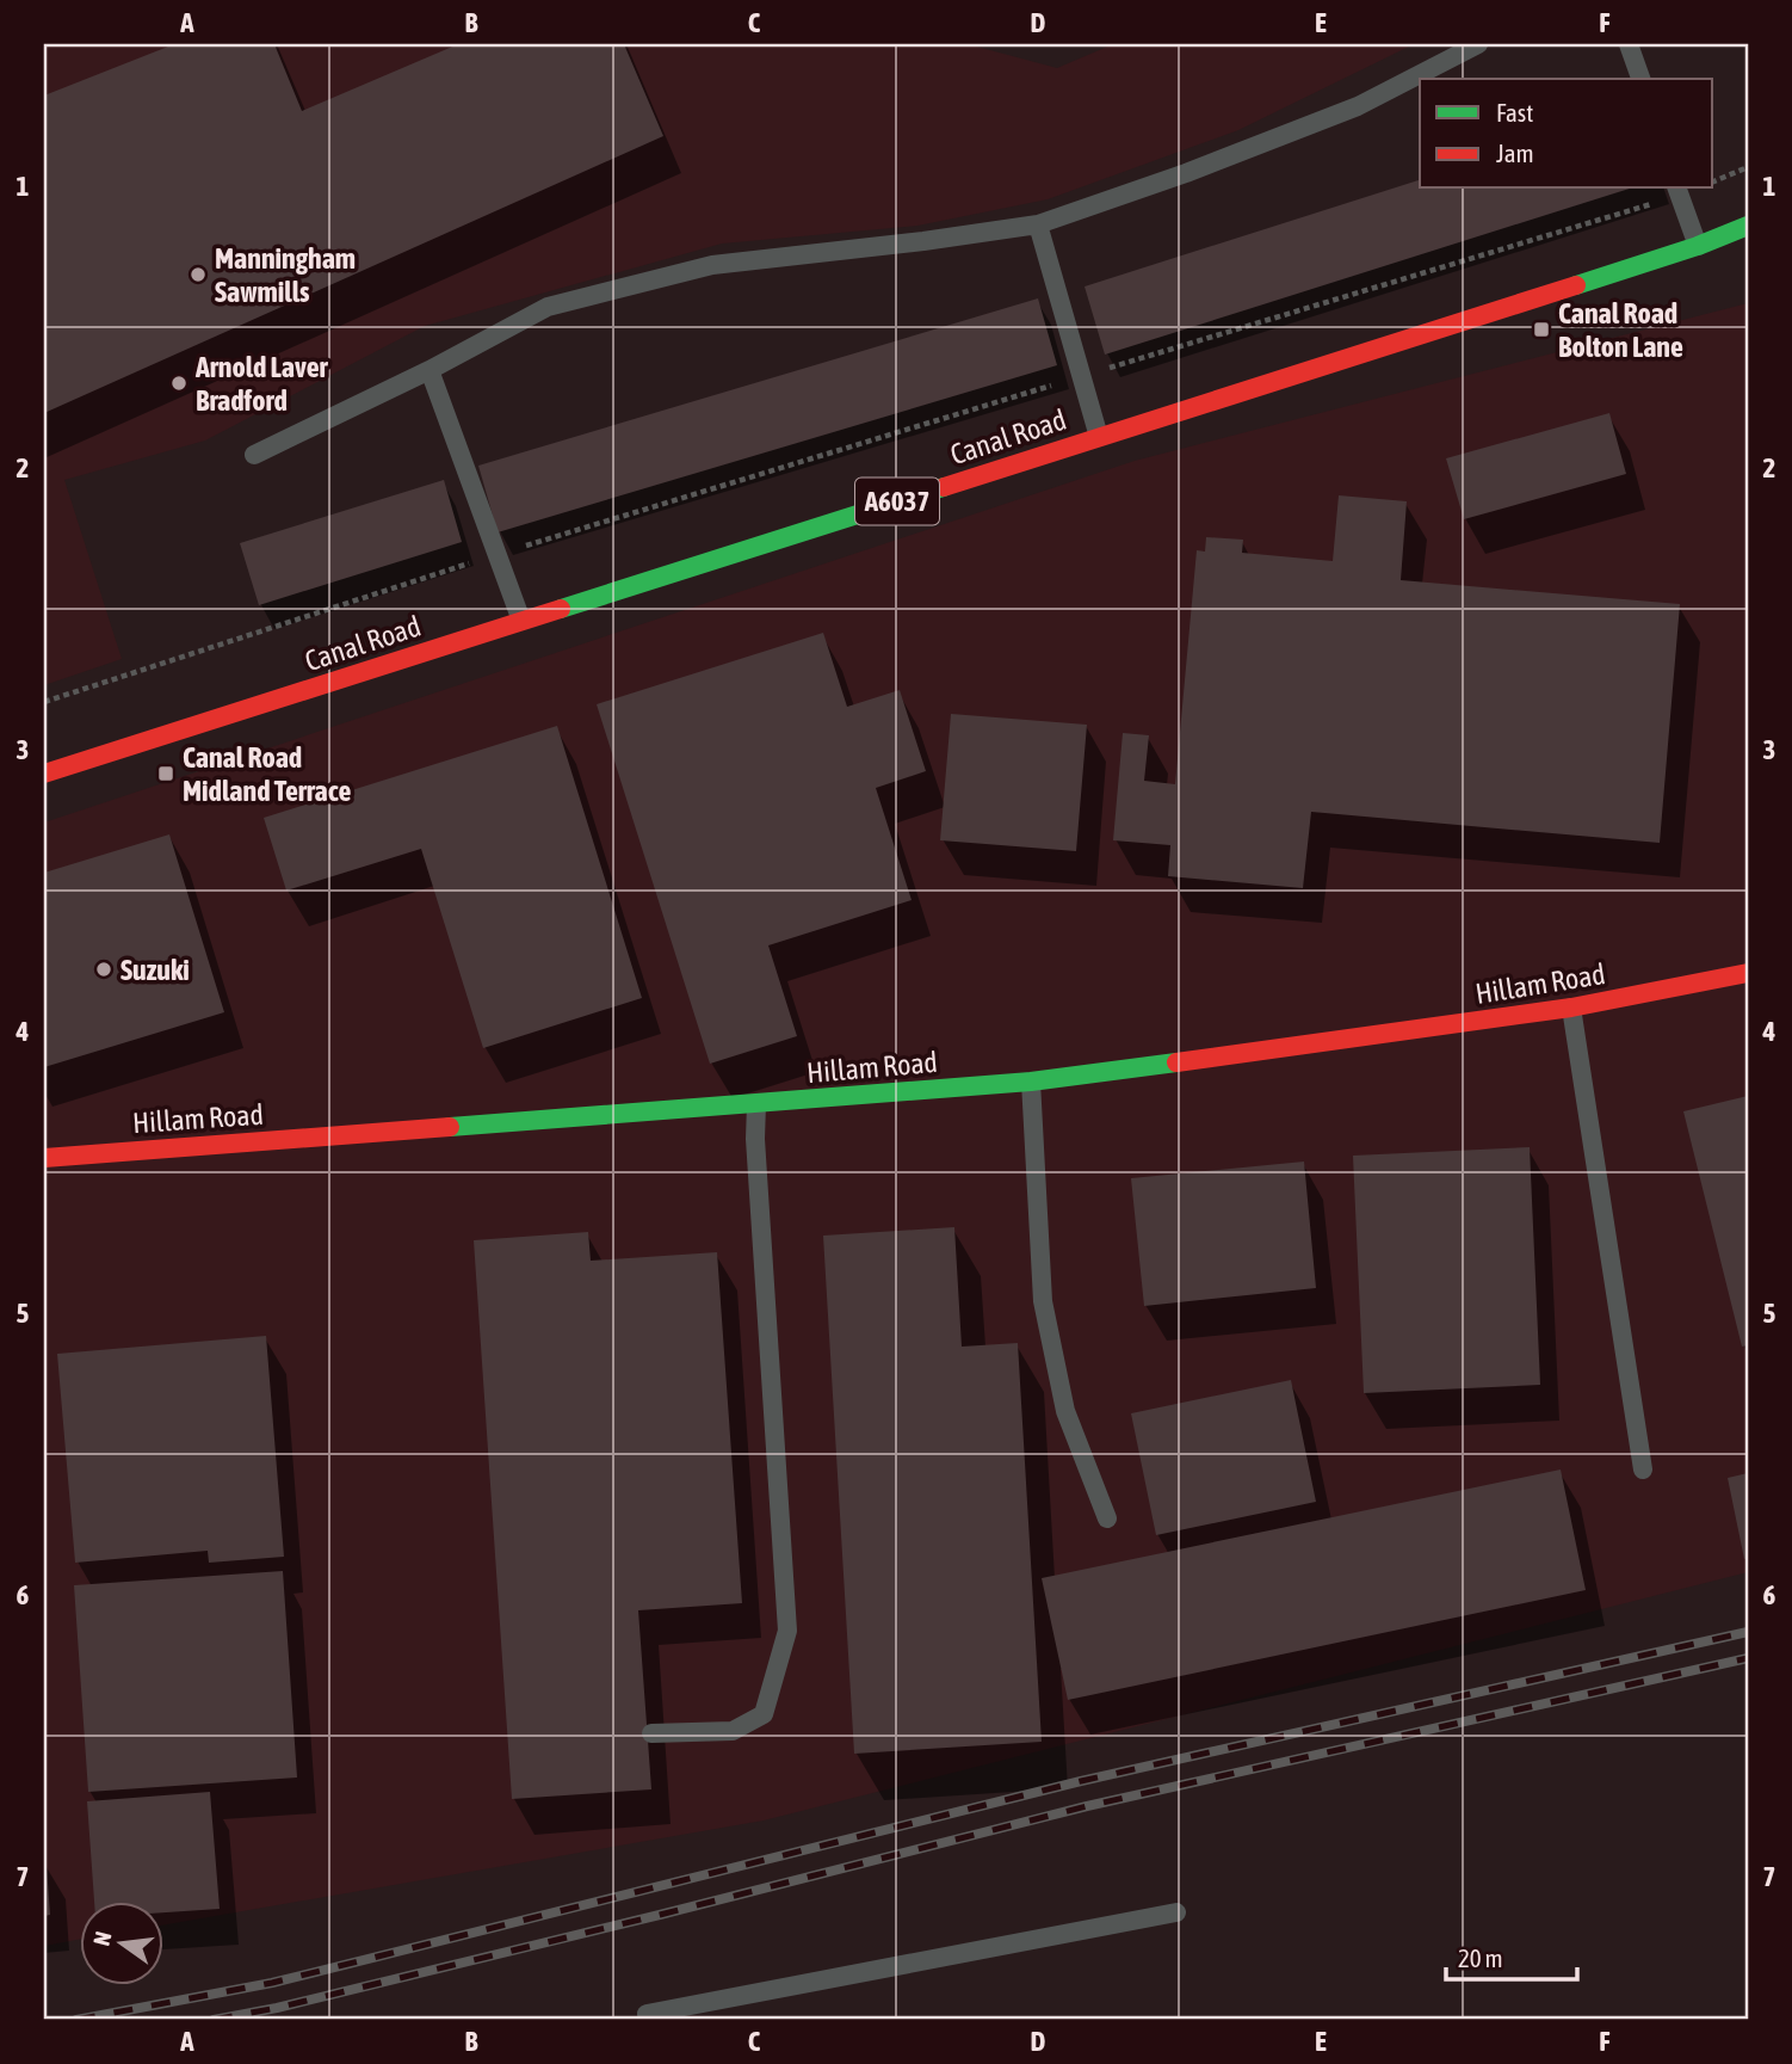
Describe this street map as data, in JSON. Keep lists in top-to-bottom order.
{
  "streets": {
    "main road": ["Canal Road", "A6037", "Hillam Road"]
  },
  "places": {
    "other": ["Manningham Sawmills", "Arnold Laver Bradford", "Suzuki"],
    "transit": ["Canal Road Bolton Lane", "Canal Road Midland Terrace"]
  },
  "legend": ["Fast", "Jam"],
  "scale_bar": "20 m",
  "north": "left",
  "grid": {
    "columns": [
      "A",
      "B",
      "C",
      "D",
      "E",
      "F"
    ],
    "rows": [
      "1",
      "2",
      "3",
      "4",
      "5",
      "6",
      "7"
    ]
  }
}
